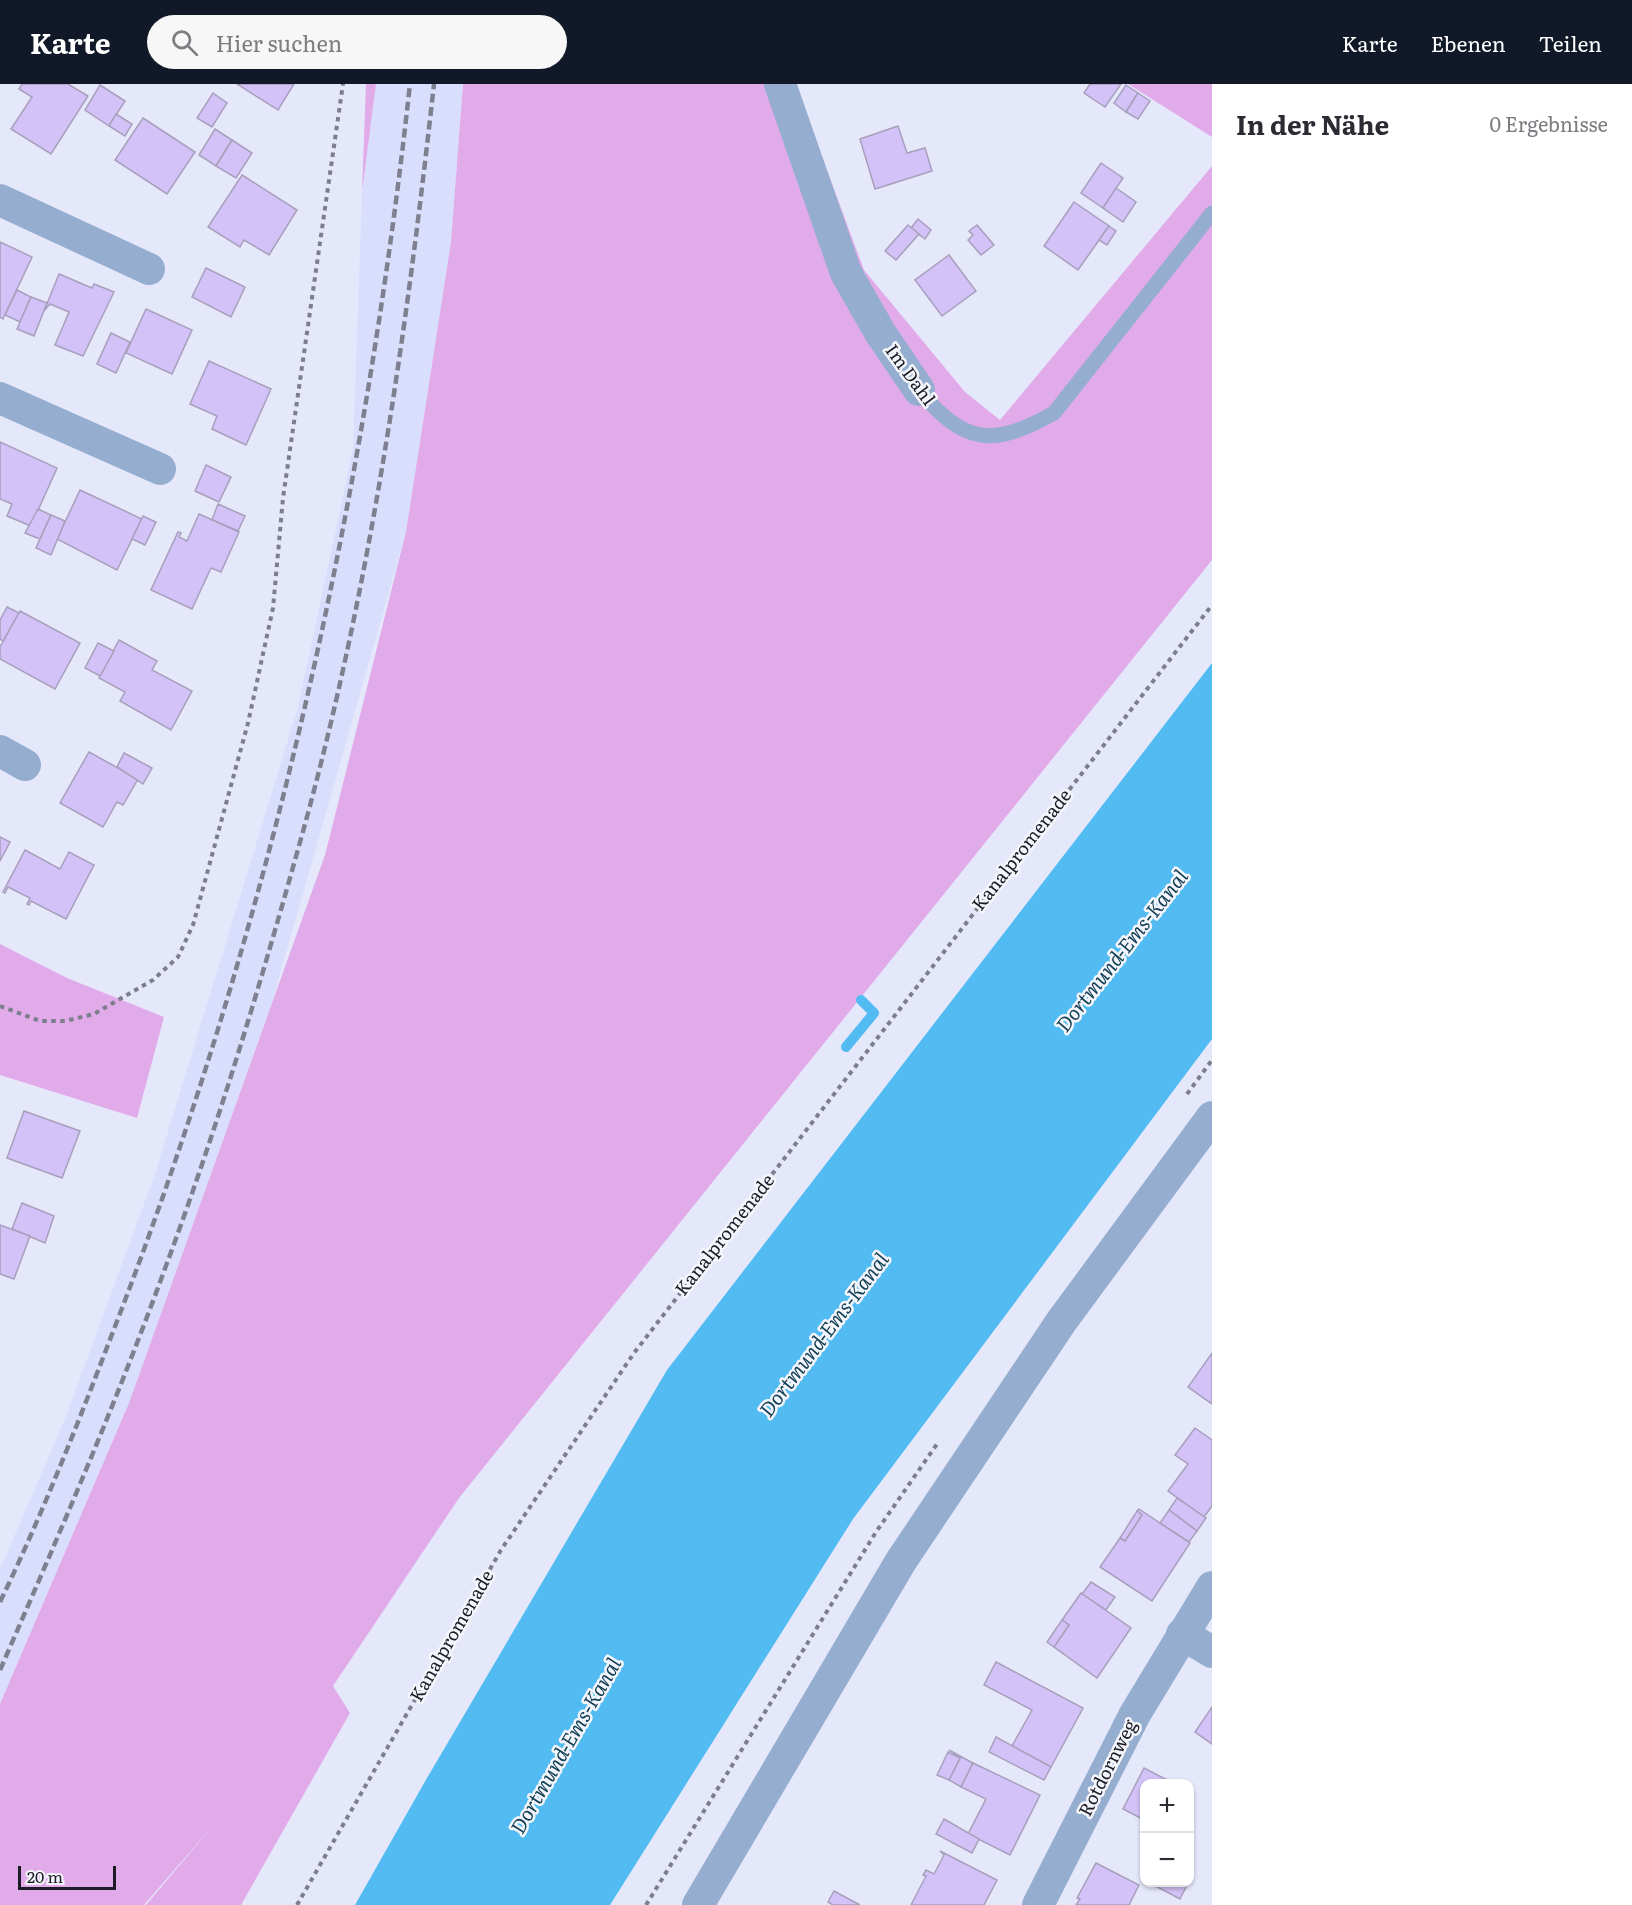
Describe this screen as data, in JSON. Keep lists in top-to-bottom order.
{
  "streets": {
    "street": ["Im Dahl", "Rotdornweg"],
    "path": ["Kanalpromenade"]
  },
  "water": ["Dortmund-Ems-Kanal"],
  "scale_bar": "20 m",
  "page": {
    "header": "Karte",
    "search": "Hier suchen",
    "nav": ["Karte", "Ebenen", "Teilen"],
    "heading": ["In der Nähe", "0 Ergebnisse"],
    "map_buttons": ["+", "−"],
    "scale": "20 m"
  }
}
